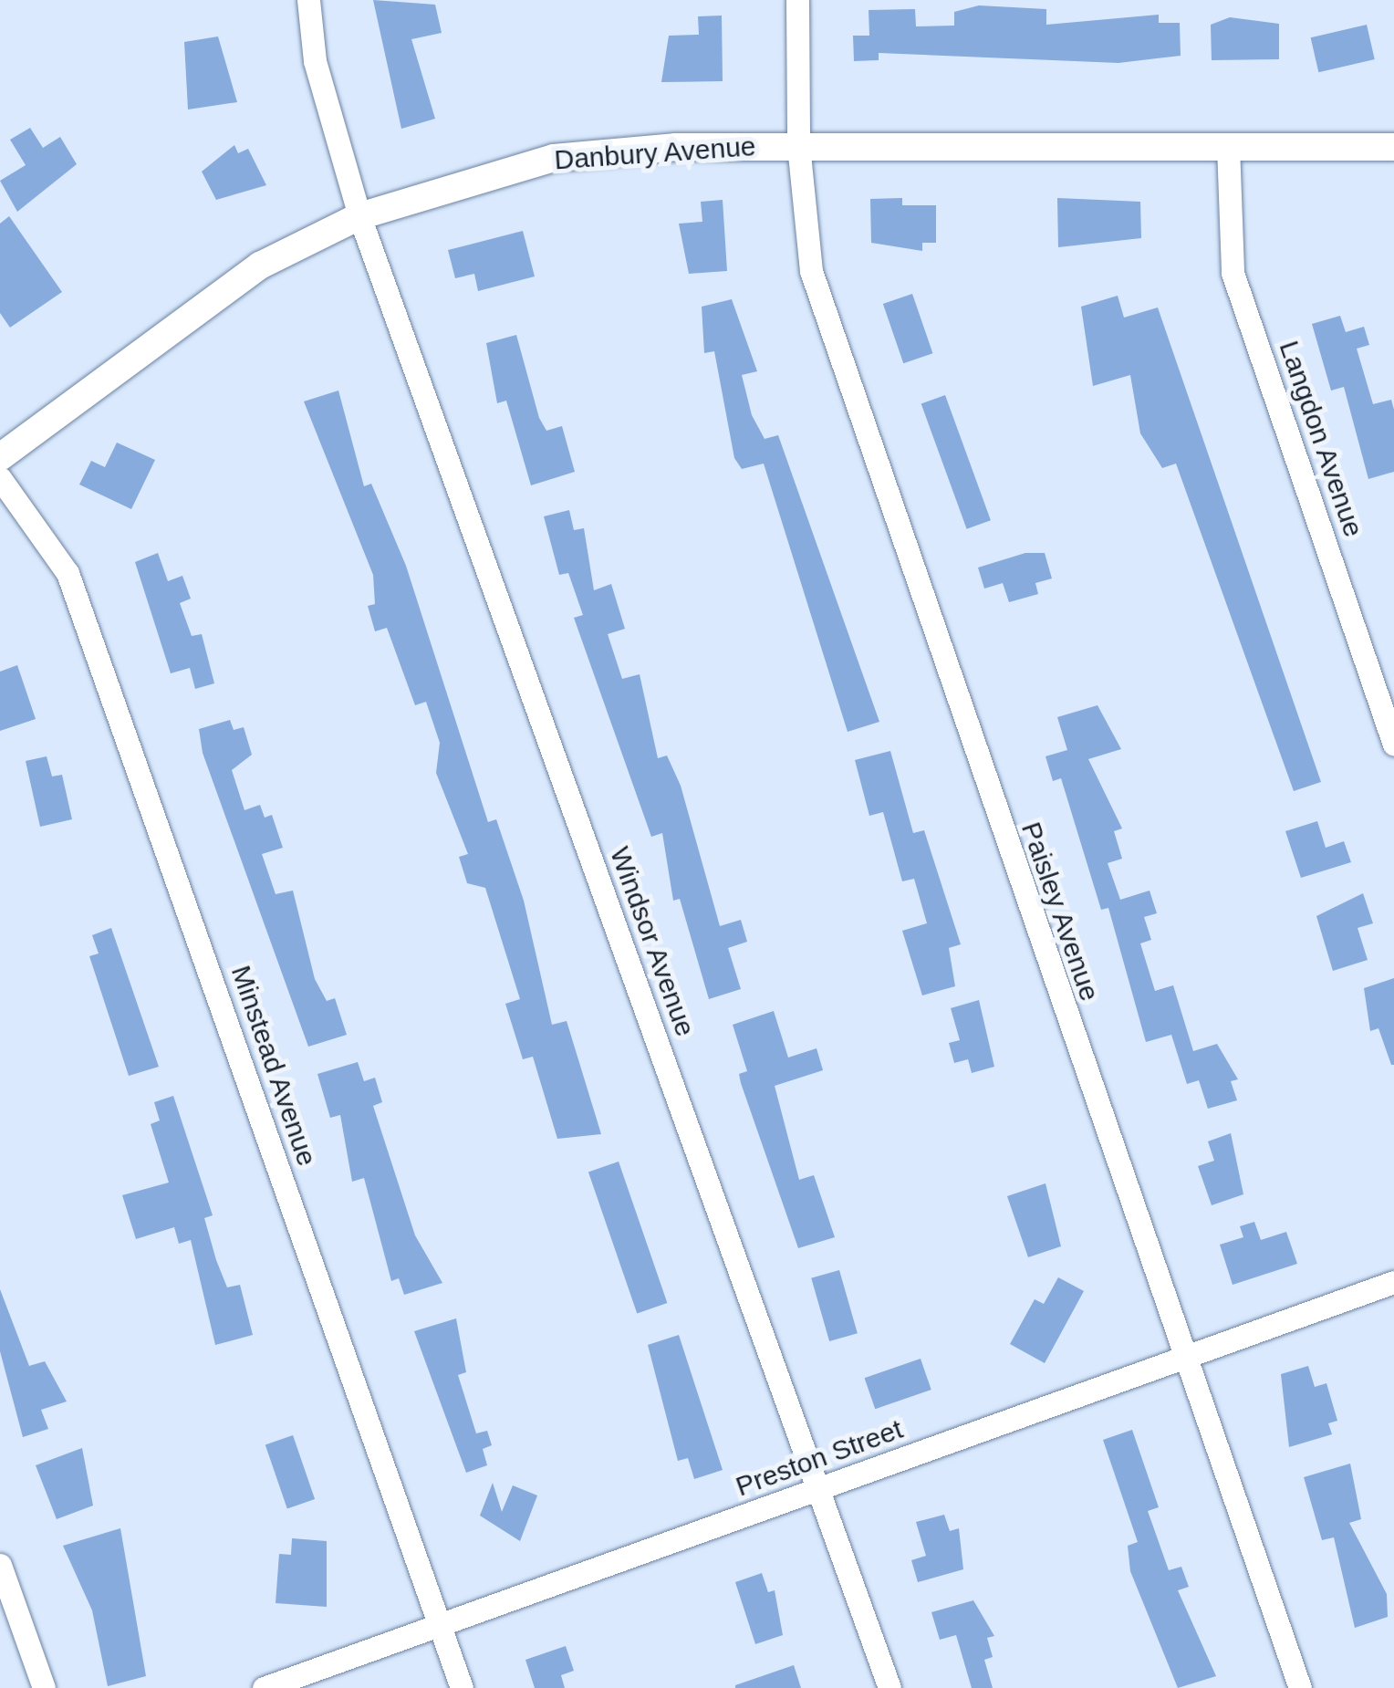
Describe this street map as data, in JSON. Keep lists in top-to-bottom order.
{
  "streets": {
    "street": [
      "Danbury Avenue",
      "Langdon Avenue",
      "Paisley Avenue",
      "Windsor Avenue",
      "Minstead Avenue",
      "Preston Street"
    ]
  },
  "crossings": [
    ["Danbury Avenue", "Langdon Avenue"],
    ["Danbury Avenue", "Paisley Avenue"],
    ["Danbury Avenue", "Windsor Avenue"],
    ["Paisley Avenue", "Preston Street"],
    ["Windsor Avenue", "Preston Street"],
    ["Minstead Avenue", "Preston Street"]
  ]
}
